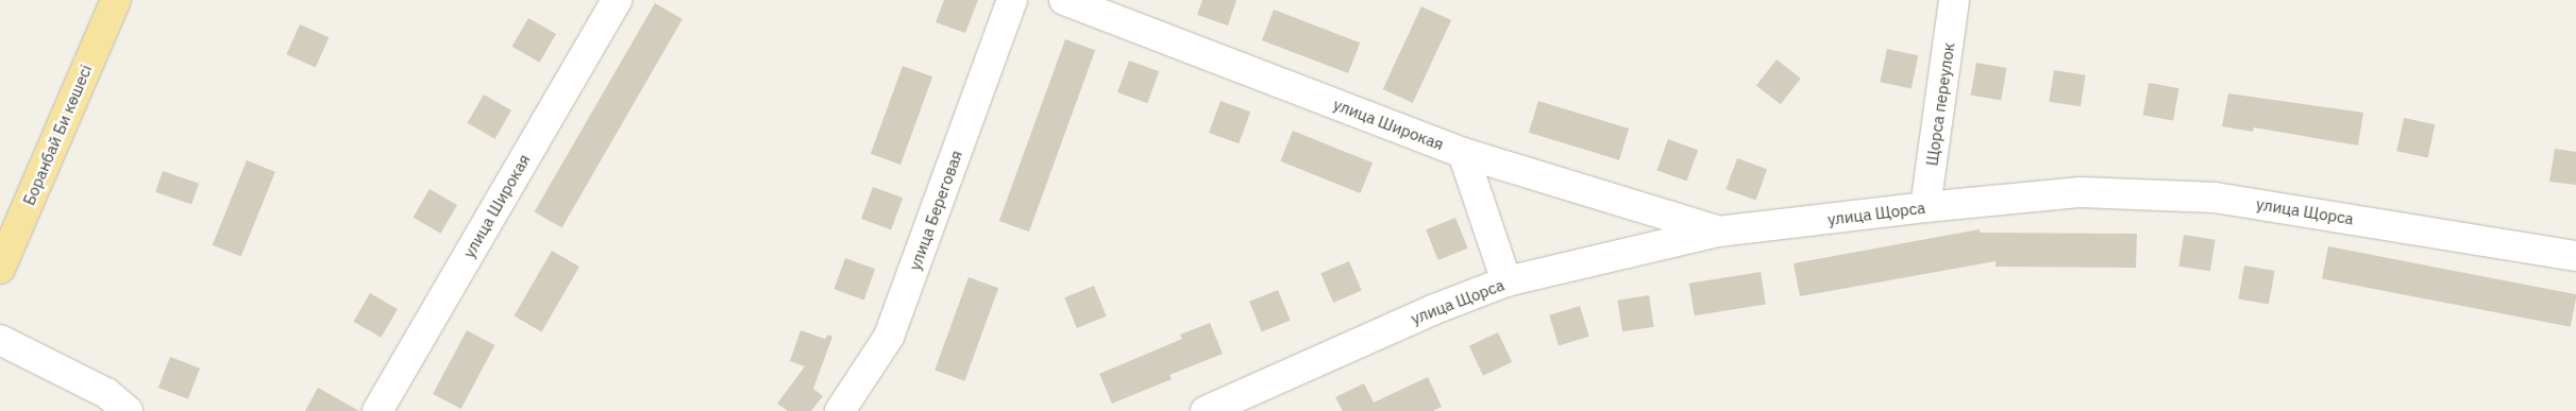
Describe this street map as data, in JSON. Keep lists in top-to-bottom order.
{
  "streets": {
    "main road": ["Боранбай Би көшесі"],
    "street": [
      "Щорса переулок",
      "улица Широкая",
      "улица Береговая",
      "улица Щорса"
    ]
  },
  "crossings": [
    ["Щорса переулок", "улица Щорса"],
    ["улица Широкая", "улица Щорса"]
  ]
}
